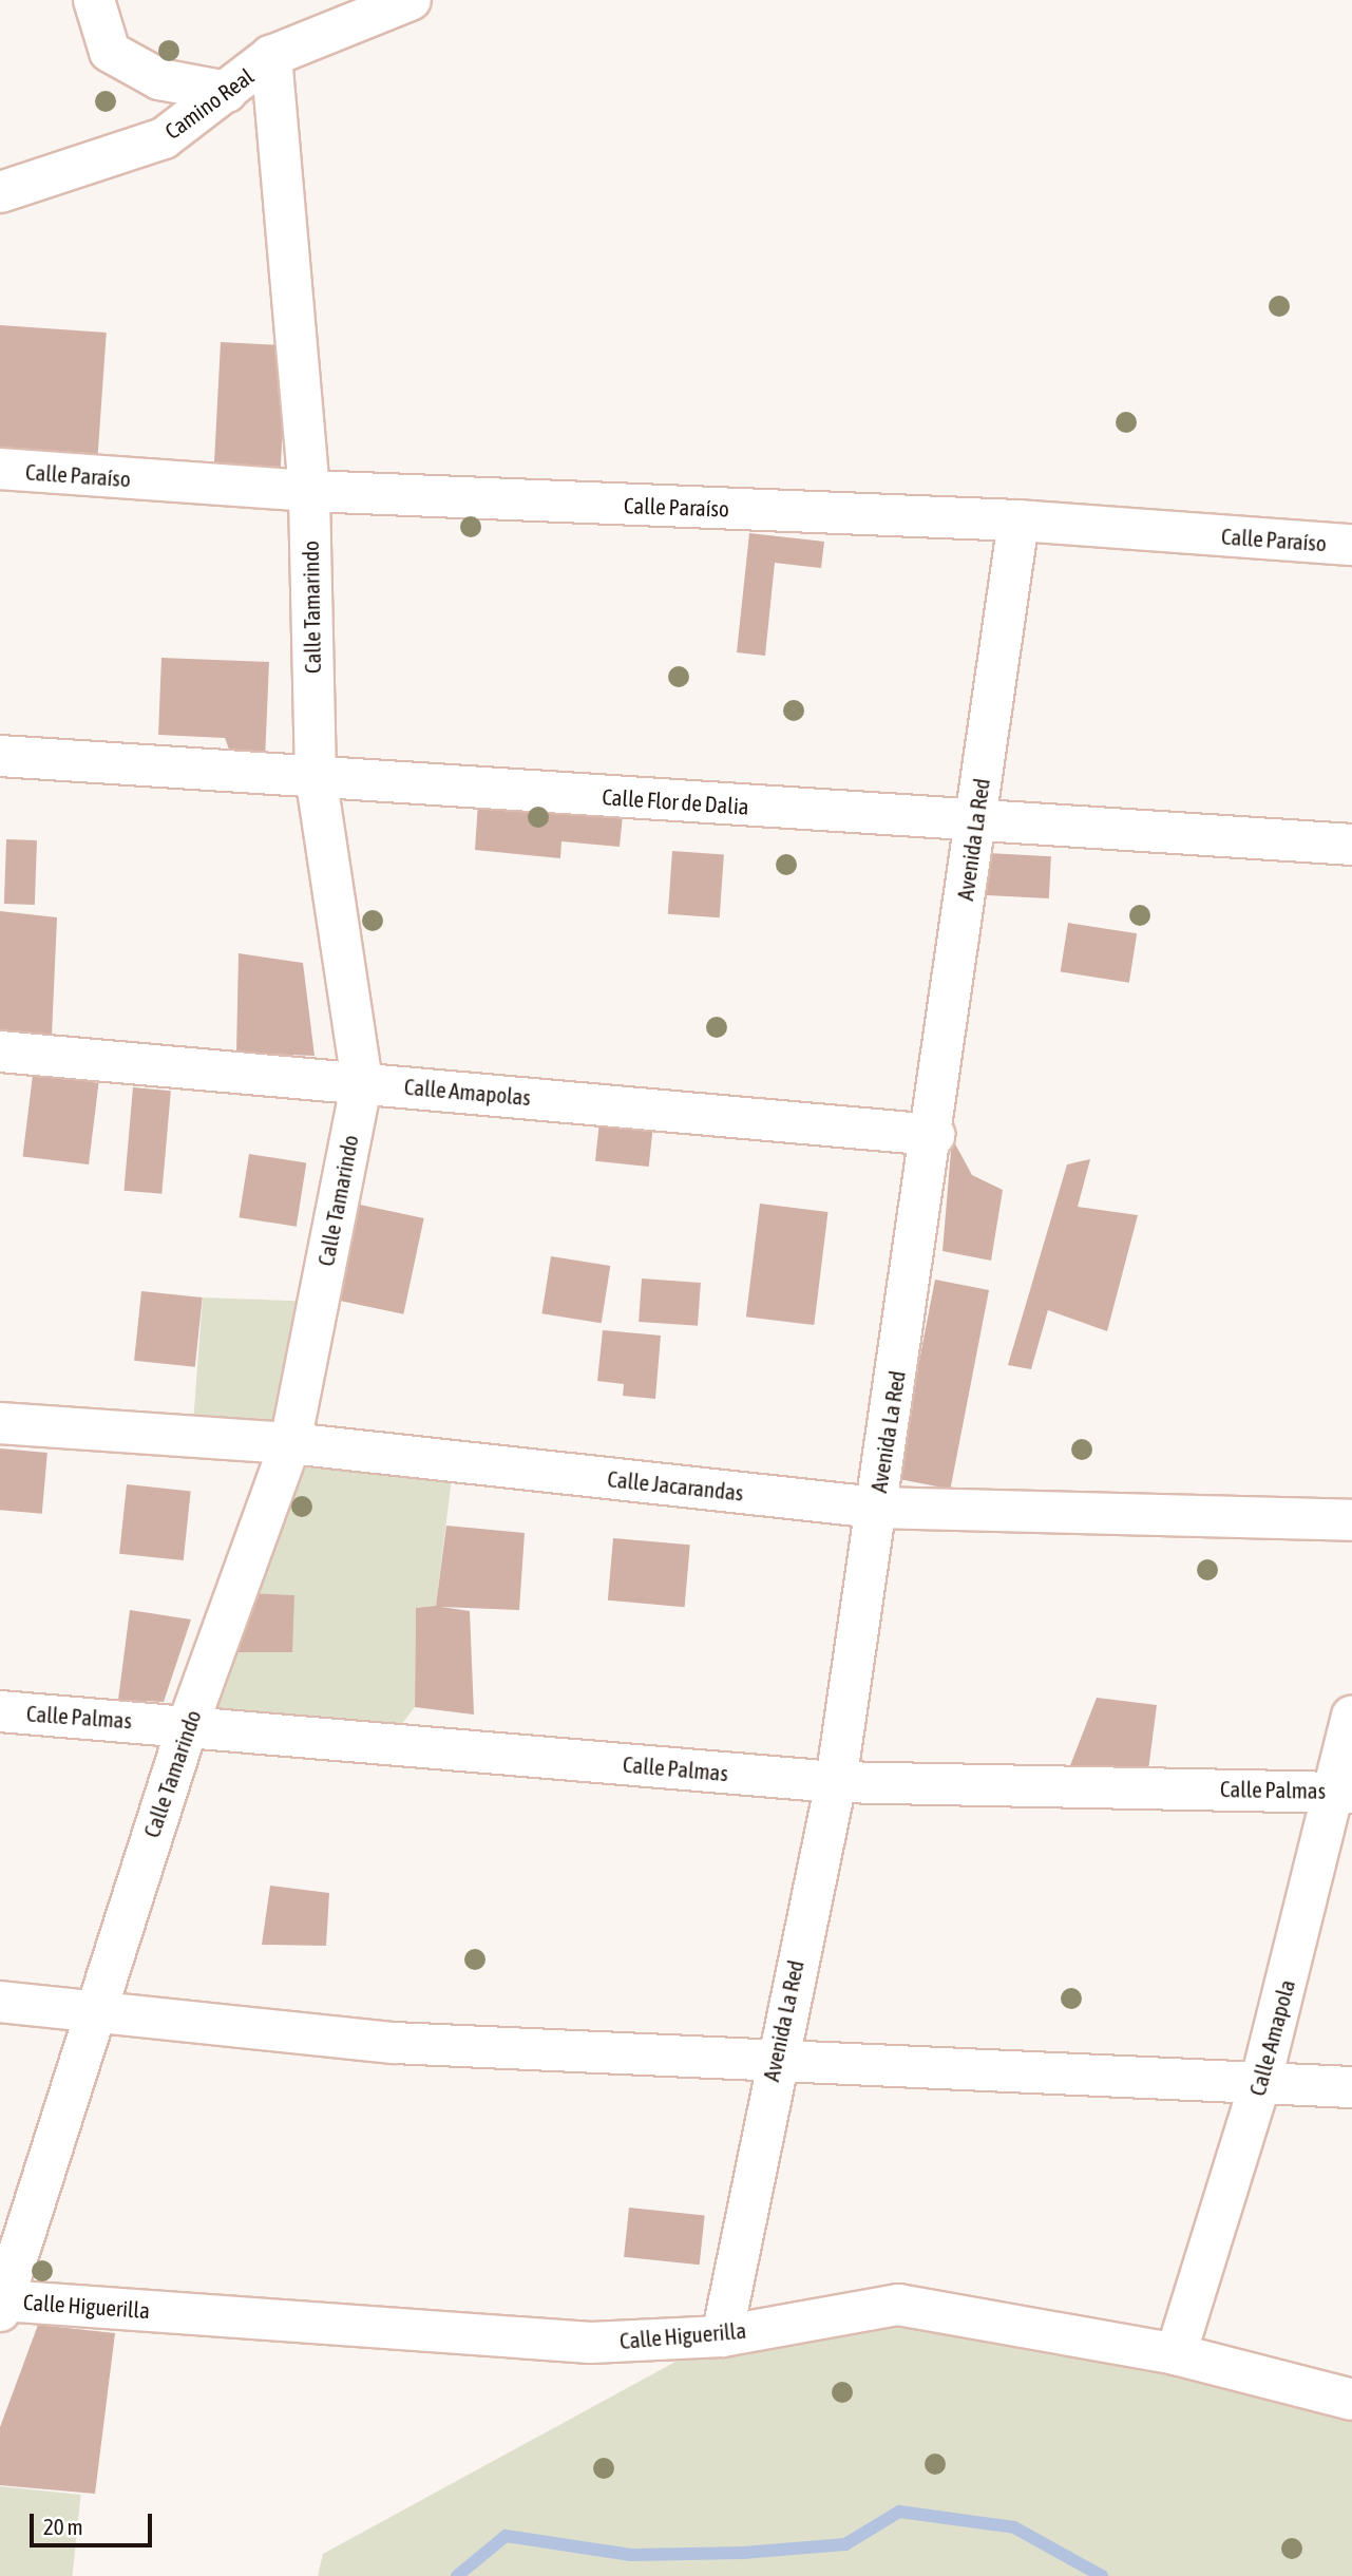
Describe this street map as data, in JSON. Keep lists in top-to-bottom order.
{
  "streets": {
    "street": [
      "Camino Real",
      "Calle Paraíso",
      "Calle Tamarindo",
      "Calle Flor de Dalia",
      "Avenida La Red",
      "Calle Amapolas",
      "Calle Jacarandas",
      "Calle Palmas",
      "Calle Amapola",
      "Calle Higuerilla"
    ]
  },
  "crossings": [
    ["Camino Real", "Calle Tamarindo"],
    ["Calle Paraíso", "Calle Tamarindo"],
    ["Calle Paraíso", "Avenida La Red"],
    ["Calle Tamarindo", "Calle Flor de Dalia"],
    ["Calle Tamarindo", "Calle Amapolas"],
    ["Calle Tamarindo", "Calle Jacarandas"],
    ["Calle Tamarindo", "Calle Palmas"],
    ["Calle Tamarindo", "Calle Higuerilla"],
    ["Calle Flor de Dalia", "Avenida La Red"],
    ["Avenida La Red", "Calle Amapolas"],
    ["Avenida La Red", "Calle Jacarandas"],
    ["Avenida La Red", "Calle Palmas"],
    ["Avenida La Red", "Calle Higuerilla"],
    ["Calle Palmas", "Calle Amapola"],
    ["Calle Amapola", "Calle Higuerilla"]
  ],
  "scale_bar": "20 m"
}
